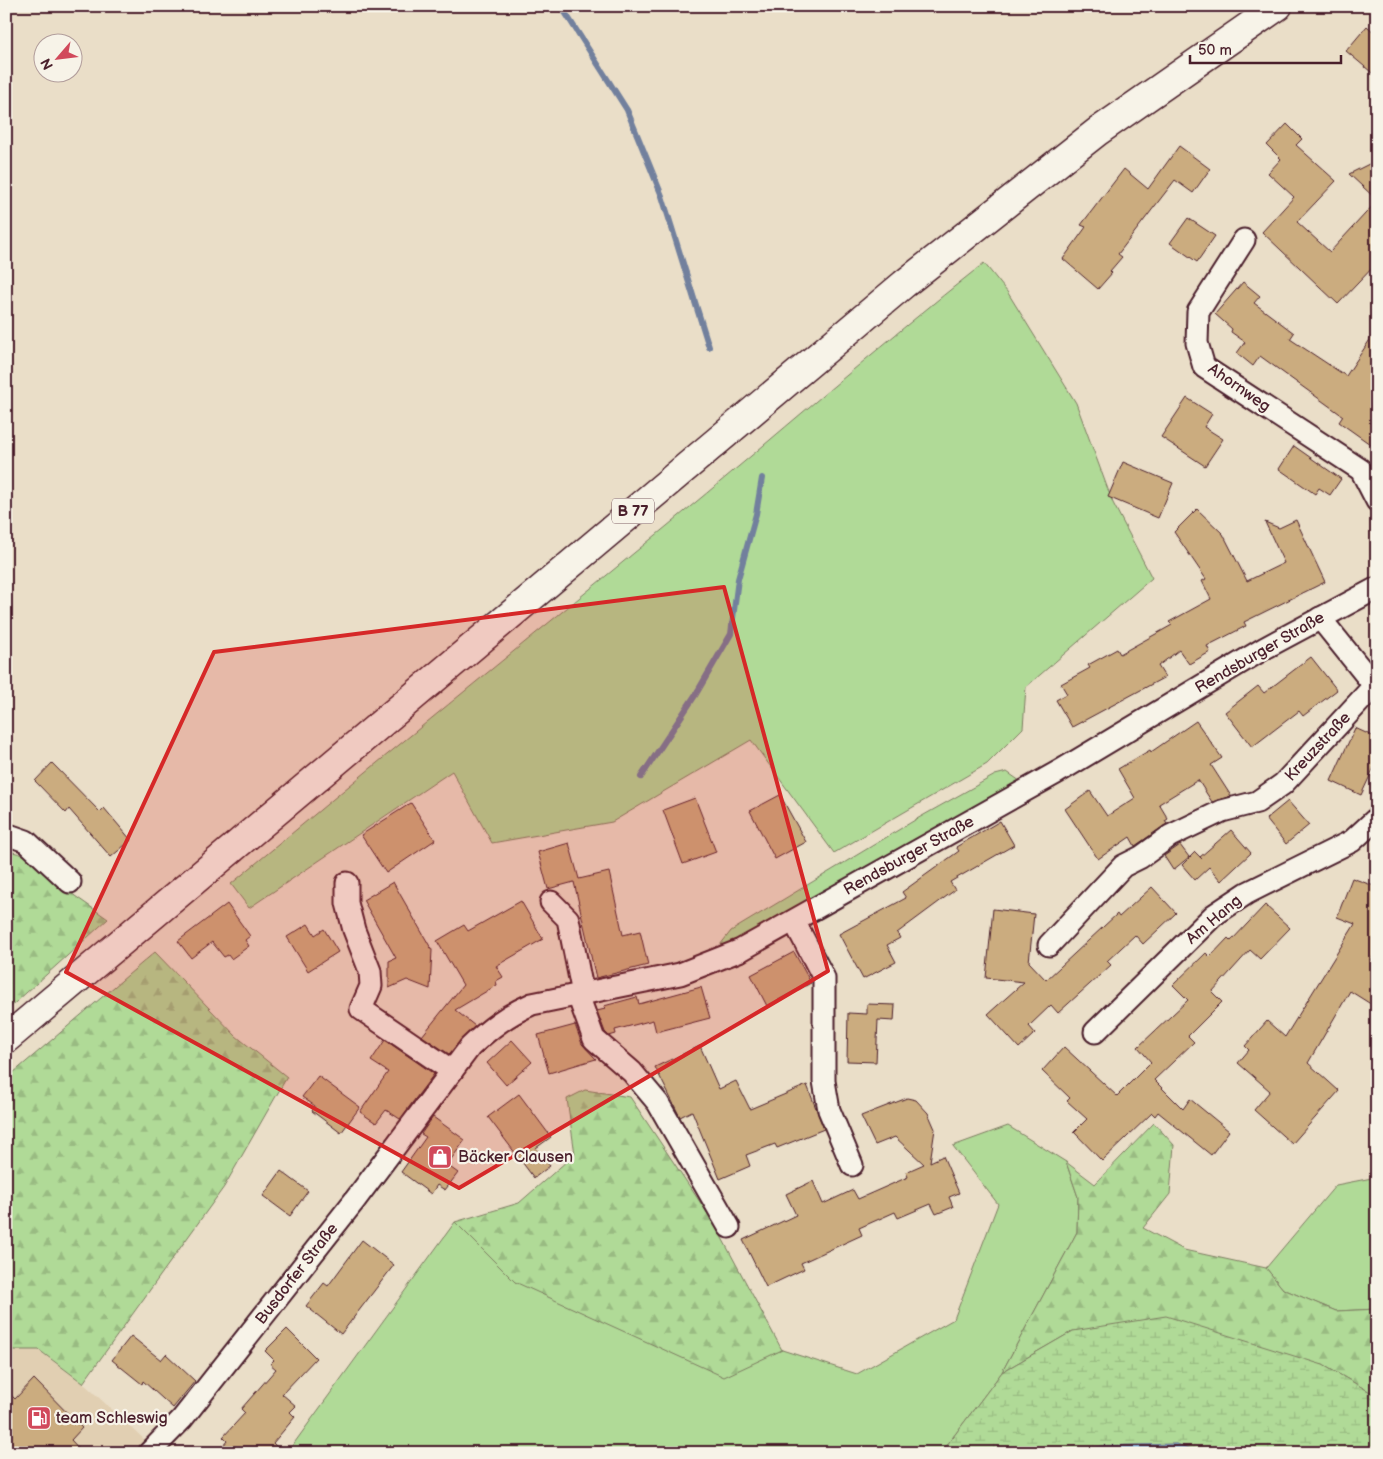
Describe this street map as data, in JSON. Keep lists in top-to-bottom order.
{
  "streets": {
    "main road": ["B 77"],
    "street": [
      "Ahornweg",
      "Rendsburger Straße",
      "Kreuzstraße",
      "Am Hang",
      "Busdorfer Straße"
    ]
  },
  "crossings": [
    ["Rendsburger Straße", "Kreuzstraße"],
    ["Rendsburger Straße", "Busdorfer Straße"]
  ],
  "places": {
    "shop": ["Bäcker Clausen"],
    "fuel station": ["team Schleswig"]
  },
  "scale_bar": "50 m",
  "north": "bottom left"
}
